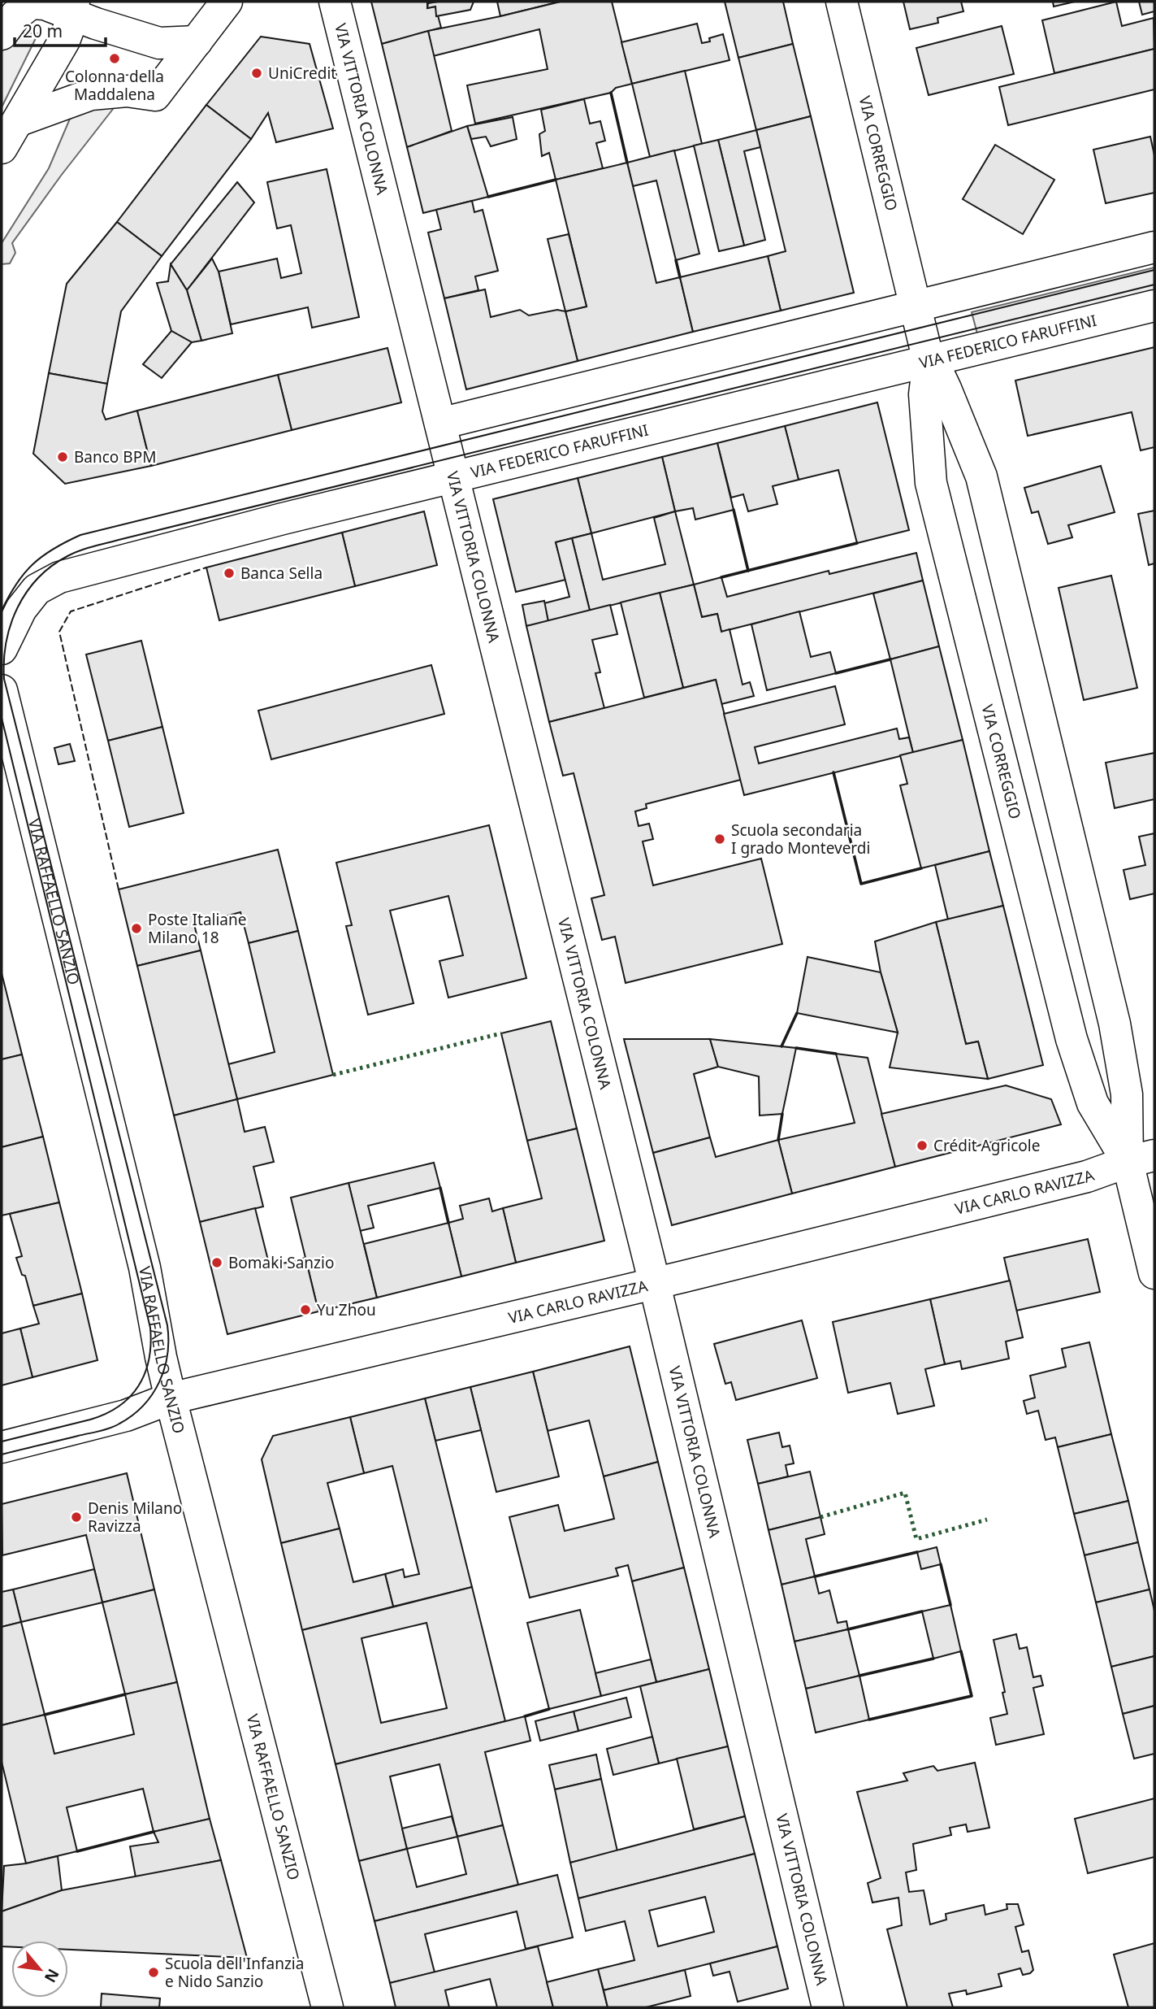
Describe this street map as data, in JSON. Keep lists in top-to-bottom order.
{
  "streets": {
    "street": [
      "VIA VITTORIA COLONNA",
      "VIA CORREGGIO",
      "VIA FEDERICO FARUFFINI",
      "VIA RAFFAELLO SANZIO",
      "VIA CARLO RAVIZZA"
    ]
  },
  "crossings": [
    ["VIA VITTORIA COLONNA", "VIA FEDERICO FARUFFINI"],
    ["VIA VITTORIA COLONNA", "VIA CARLO RAVIZZA"],
    ["VIA CORREGGIO", "VIA FEDERICO FARUFFINI"],
    ["VIA CORREGGIO", "VIA CARLO RAVIZZA"],
    ["VIA RAFFAELLO SANZIO", "VIA CARLO RAVIZZA"]
  ],
  "places": [
    "Colonna della Maddalena",
    "UniCredit",
    "Banco BPM",
    "Banca Sella",
    "Scuola secondaria I grado Monteverdi",
    "Poste Italiane Milano 18",
    "Crédit Agricole",
    "Bomaki Sanzio",
    "Yu Zhou",
    "Denis Milano Ravizza",
    "Scuola dell'Infanzia e Nido Sanzio"
  ],
  "scale_bar": "20 m",
  "north": "bottom right"
}
